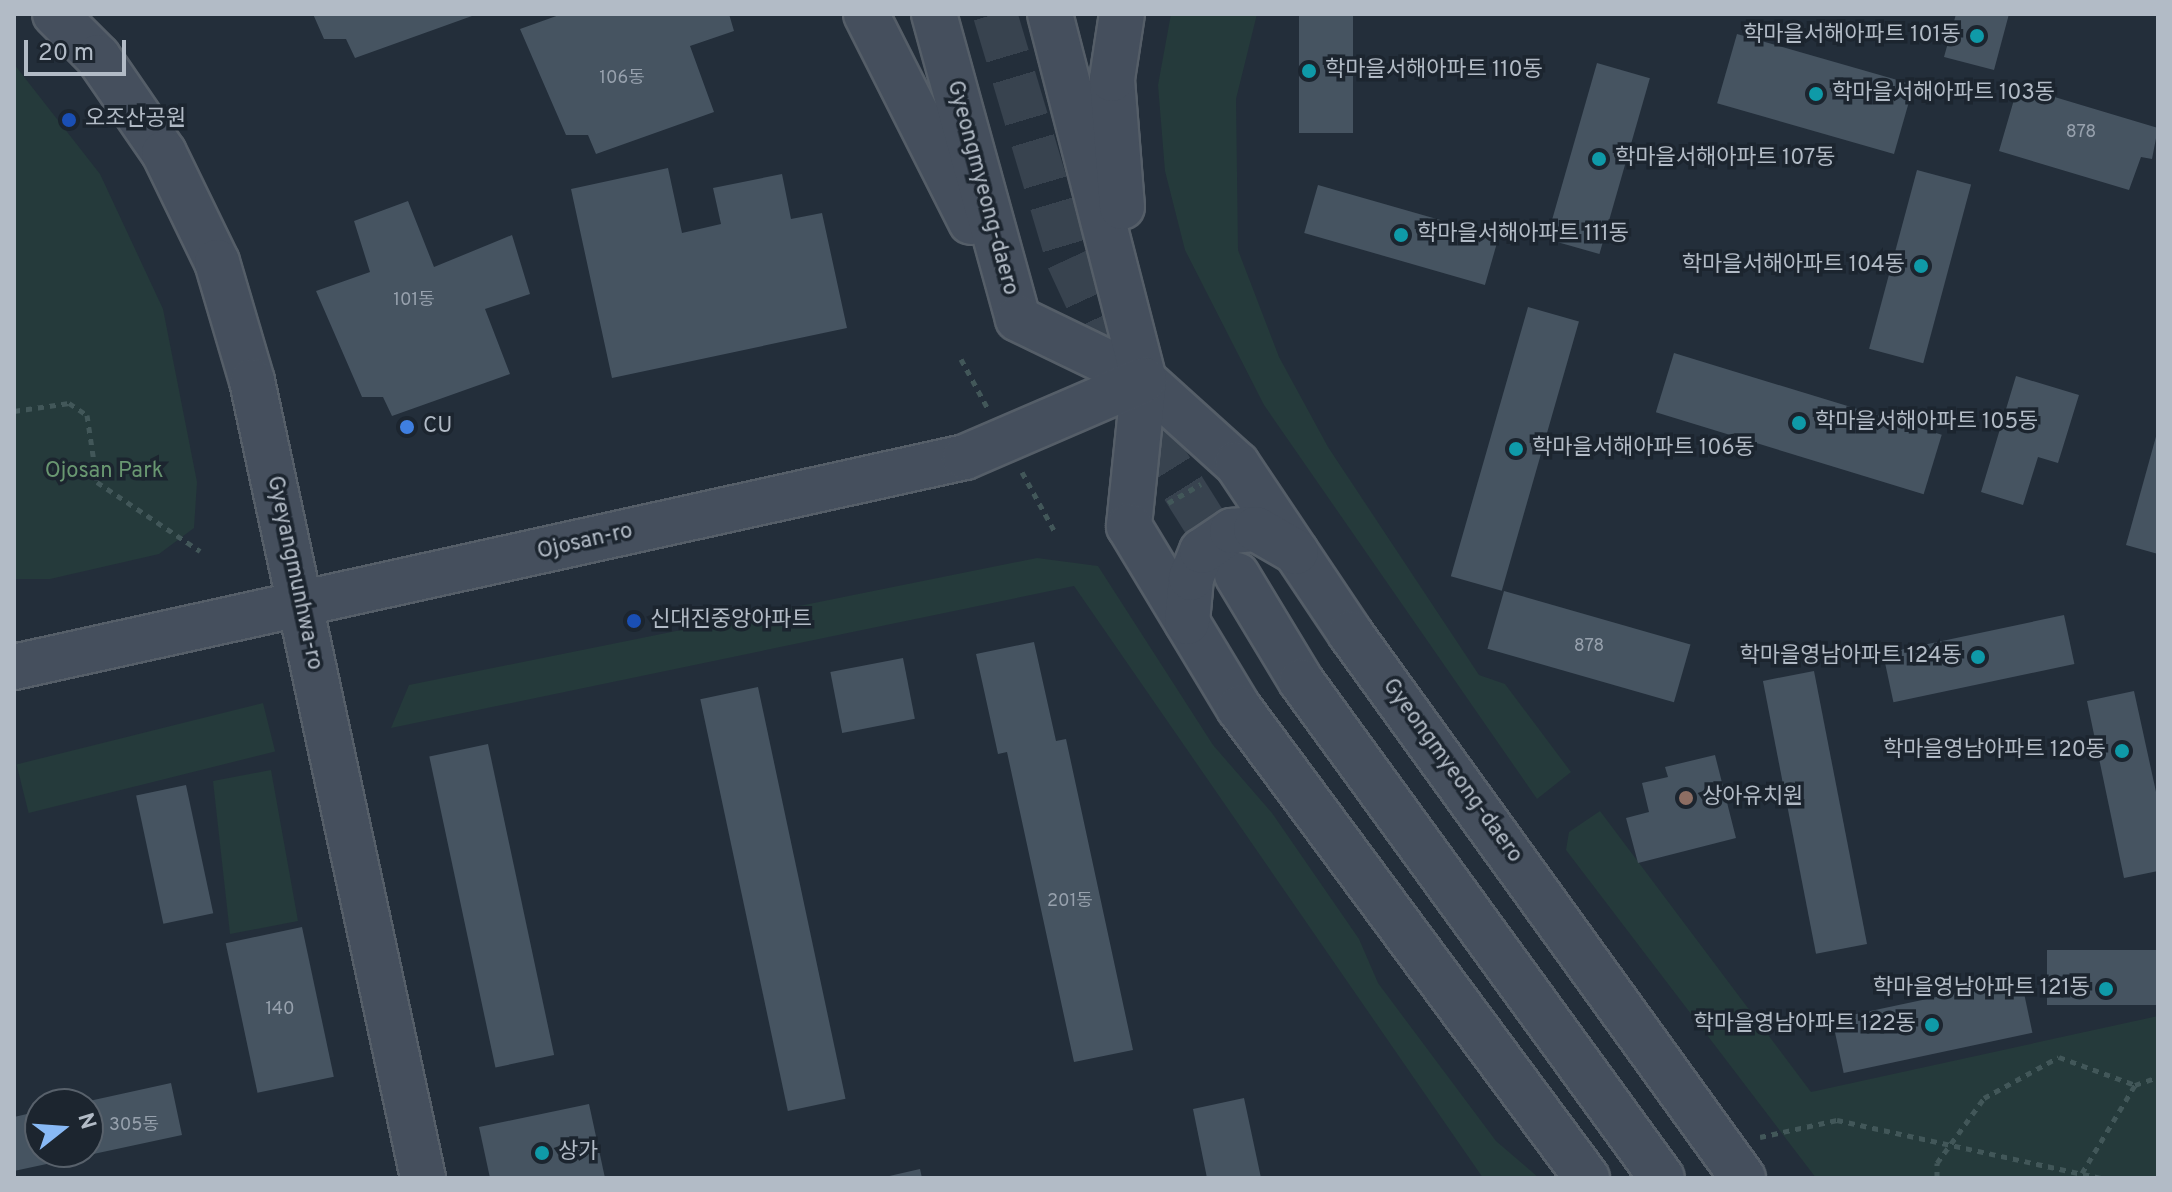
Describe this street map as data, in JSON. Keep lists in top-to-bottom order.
{
  "streets": {
    "street": ["Gyeongmyeong-daero", "Ojosan-ro", "Gyeyangmunhwa-ro"]
  },
  "crossings": [
    ["Gyeongmyeong-daero", "Ojosan-ro"],
    ["Ojosan-ro", "Gyeyangmunhwa-ro"]
  ],
  "parks": ["Ojosan Park"],
  "places": [
    "학마을서해아파트 101동",
    "학마을서해아파트 110동",
    "학마을서해아파트 103동",
    "오조산공원",
    "학마을서해아파트 107동",
    "학마을서해아파트 111동",
    "학마을서해아파트 104동",
    "학마을서해아파트 105동",
    "CU",
    "학마을서해아파트 106동",
    "신대진중앙아파트",
    "학마을영남아파트 124동",
    "학마을영남아파트 120동",
    "상아유치원",
    "학마을영남아파트 121동",
    "학마을영남아파트 122동",
    "상가"
  ],
  "house_numbers": [
    "106동",
    "878",
    "101동",
    "878",
    "201동",
    "140",
    "305동"
  ],
  "scale_bar": "20 m",
  "north": "right"
}
